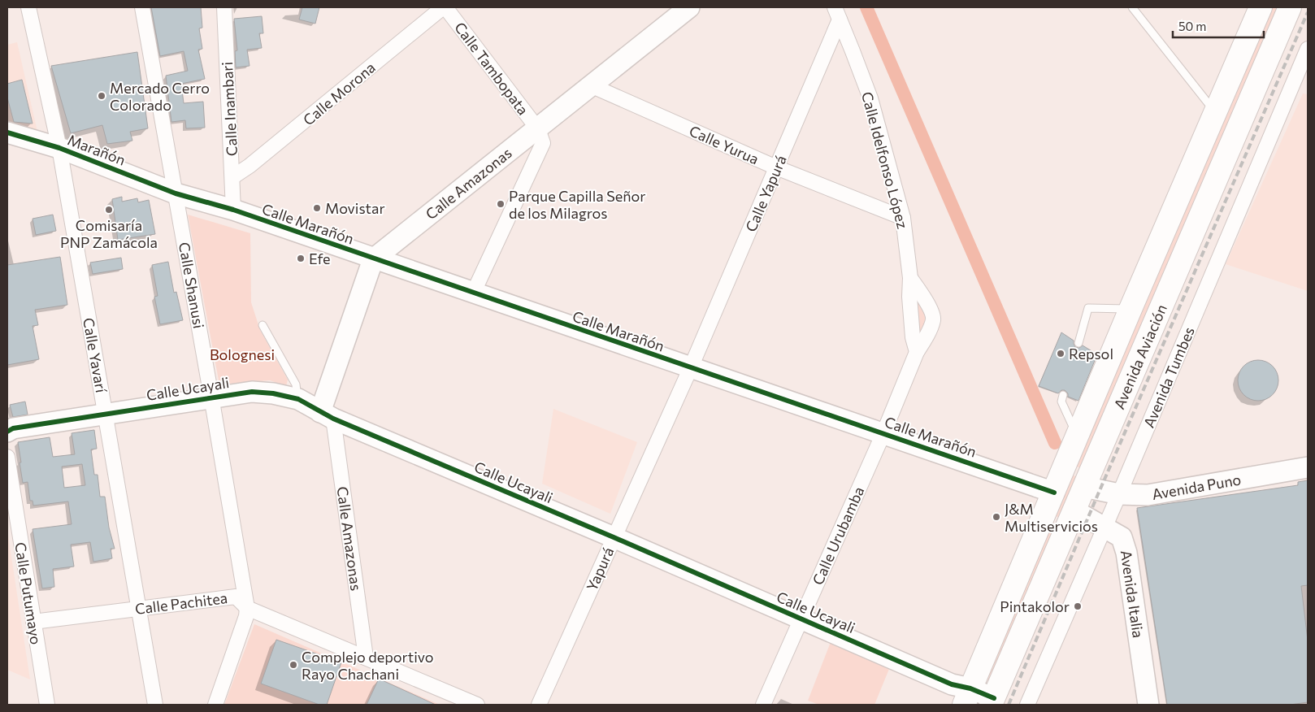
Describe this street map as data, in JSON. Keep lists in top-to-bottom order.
{
  "streets": {
    "main road": ["Avenida Aviación"],
    "street": [
      "Calle Tambopata",
      "Calle Morona",
      "Calle Inambari",
      "Calle Yurua",
      "Marañón",
      "Calle Idelfonso López",
      "Calle Amazonas",
      "Calle Yapurá",
      "Calle Marañón",
      "Calle Shanusi",
      "Calle Yavarí",
      "Avenida Tumbes",
      "Calle Ucayali",
      "Avenida Puno",
      "Calle Urubamba",
      "Yapurá",
      "Calle Putumayo",
      "Avenida Italia",
      "Calle Pachitea"
    ]
  },
  "crossings": [
    ["Calle Tambopata", "Calle Morona"],
    ["Calle Tambopata", "Calle Amazonas"],
    ["Calle Morona", "Calle Inambari"],
    ["Calle Inambari", "Calle Marañón"],
    ["Calle Yurua", "Calle Idelfonso López"],
    ["Calle Yurua", "Calle Amazonas"],
    ["Calle Yurua", "Calle Yapurá"],
    ["Marañón", "Calle Marañón"],
    ["Marañón", "Calle Shanusi"],
    ["Marañón", "Calle Yavarí"],
    ["Calle Idelfonso López", "Calle Yapurá"],
    ["Calle Amazonas", "Calle Marañón"],
    ["Calle Amazonas", "Calle Ucayali"],
    ["Calle Amazonas", "Calle Pachitea"],
    ["Calle Yapurá", "Calle Marañón"],
    ["Calle Yapurá", "Yapurá"],
    ["Calle Marañón", "Calle Shanusi"],
    ["Calle Marañón", "Avenida Aviación"],
    ["Calle Marañón", "Calle Urubamba"],
    ["Calle Marañón", "Yapurá"],
    ["Calle Shanusi", "Calle Ucayali"],
    ["Calle Shanusi", "Calle Pachitea"],
    ["Calle Yavarí", "Calle Ucayali"],
    ["Calle Yavarí", "Calle Pachitea"],
    ["Avenida Aviación", "Calle Ucayali"],
    ["Avenida Aviación", "Avenida Puno"],
    ["Avenida Aviación", "Avenida Italia"],
    ["Avenida Tumbes", "Avenida Puno"],
    ["Avenida Tumbes", "Avenida Italia"],
    ["Calle Ucayali", "Calle Urubamba"],
    ["Calle Ucayali", "Yapurá"],
    ["Calle Putumayo", "Calle Pachitea"]
  ],
  "parks": ["Bolognesi"],
  "places": [
    "Mercado Cerro Colorado",
    "Parque Capilla Señor de los Milagros",
    "Movistar",
    "Comisaría PNP Zamácola",
    "Efe",
    "Repsol",
    "J&M Multiservicios",
    "Pintakolor",
    "Complejo deportivo Rayo Chachani"
  ],
  "scale_bar": "50 m"
}
